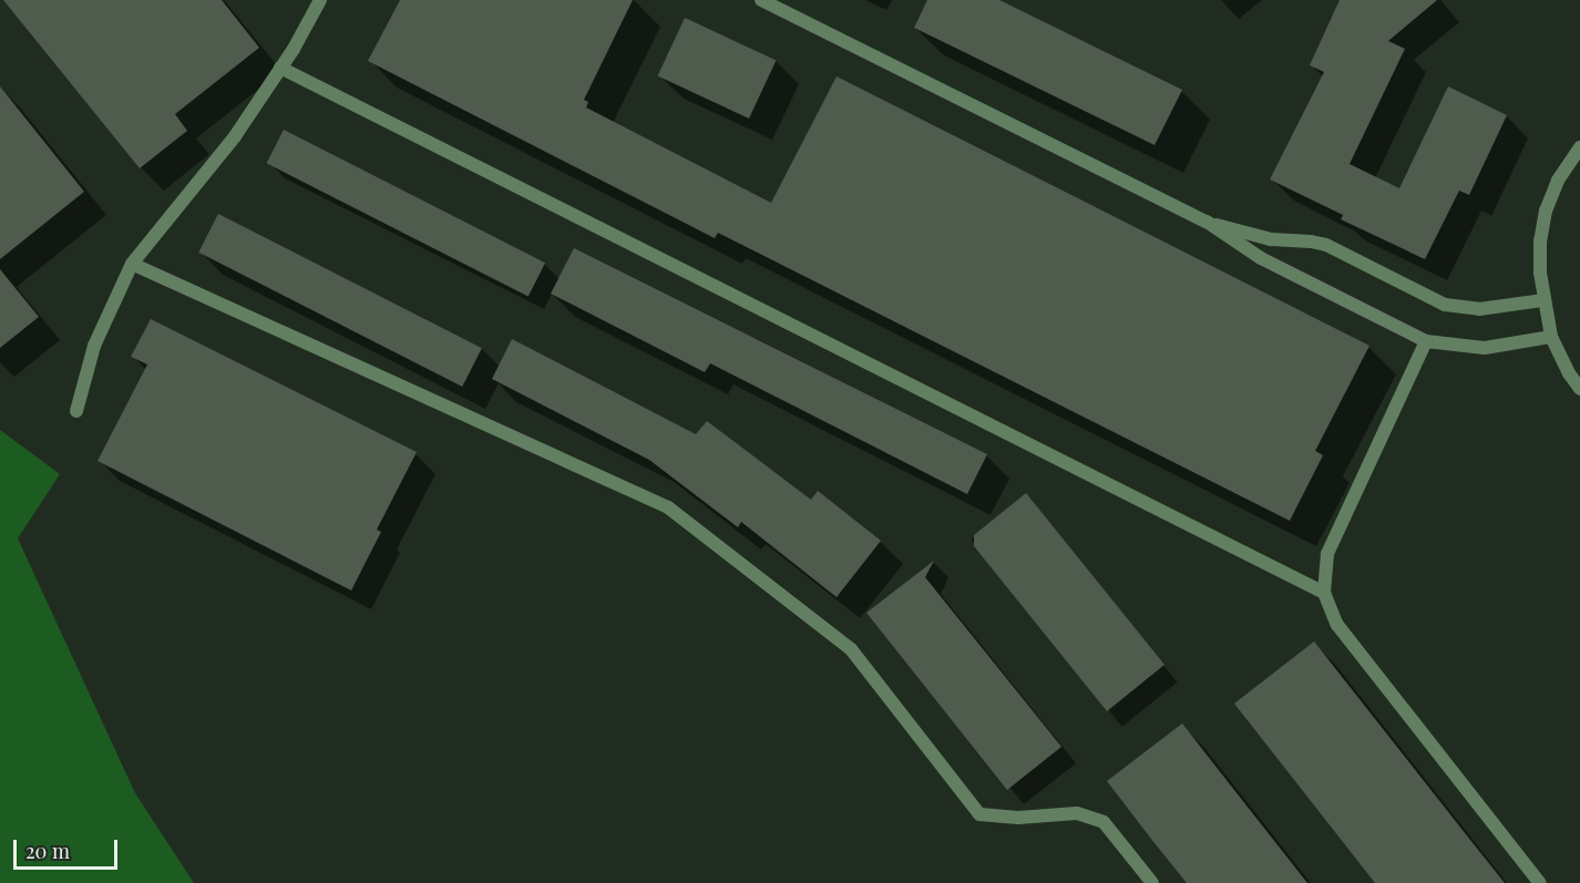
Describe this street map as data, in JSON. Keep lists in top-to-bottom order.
{
  "scale_bar": "20 m"
}
